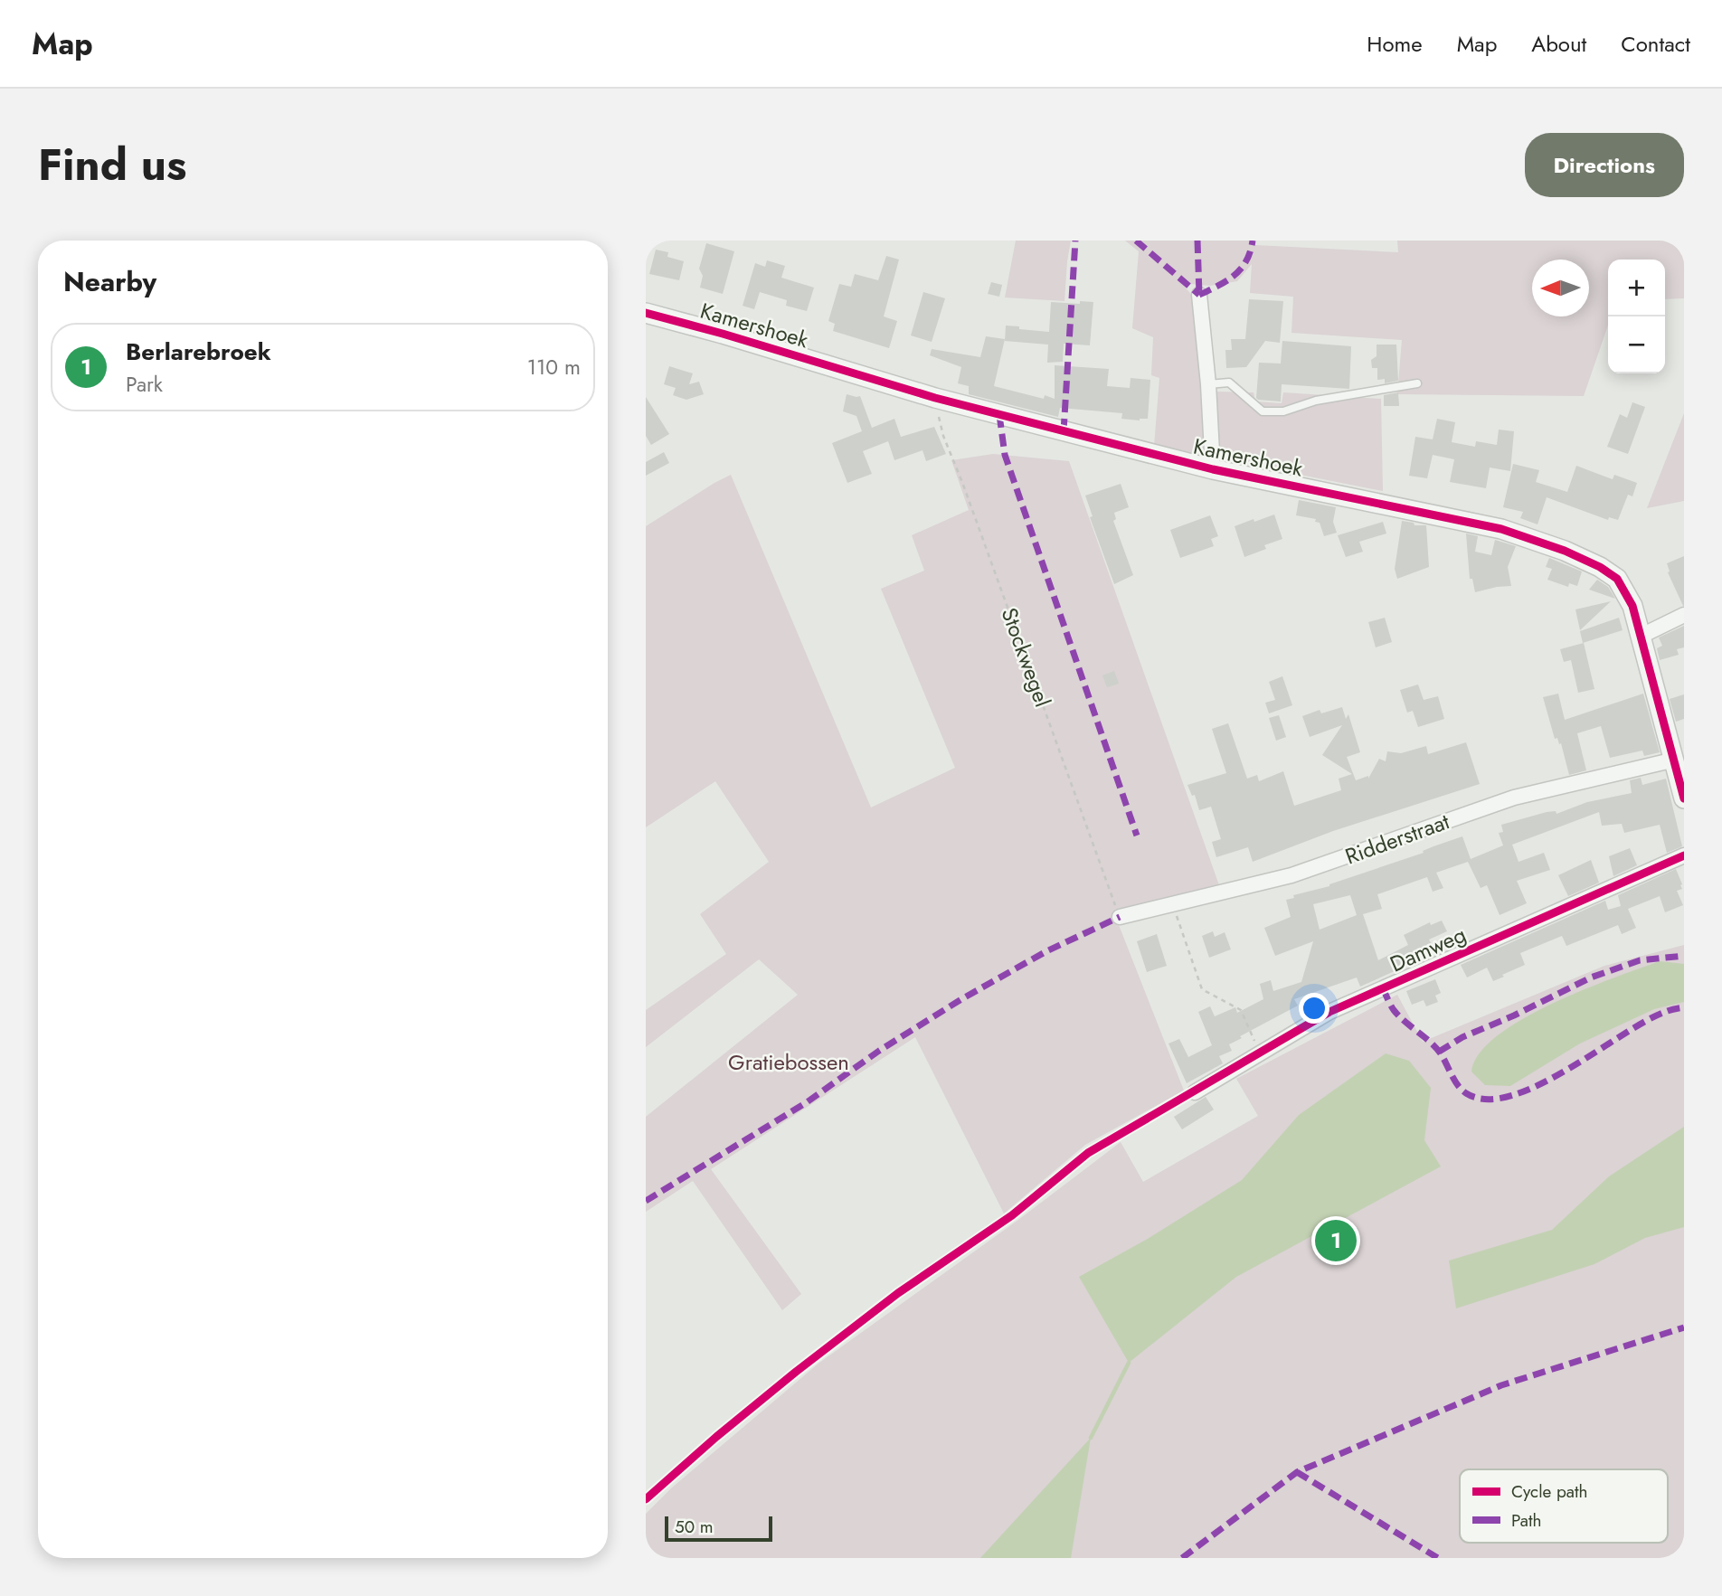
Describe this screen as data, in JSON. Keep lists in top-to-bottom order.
{
  "streets": {
    "street": ["Kamershoek", "Ridderstraat", "Damweg"],
    "path": ["Stockwegel"]
  },
  "crossings": [
    ["Kamershoek", "Stockwegel"],
    ["Kamershoek", "Ridderstraat"],
    ["Stockwegel", "Ridderstraat"]
  ],
  "parks": ["Gratiebossen"],
  "legend": ["Cycle path", "Path"],
  "scale_bar": "50 m",
  "north": "left",
  "page": {
    "header": "Map",
    "nav": [
      "Home",
      "Map",
      "About",
      "Contact"
    ],
    "title": "Find us",
    "buttons": "Directions",
    "heading": "Nearby",
    "map_buttons": ["+", "−"],
    "list": [
      {
        "mark": "1",
        "name": "Berlarebroek",
        "note": "Park",
        "value": "110 m"
      }
    ],
    "pins": "1",
    "scale": "50 m"
  }
}
